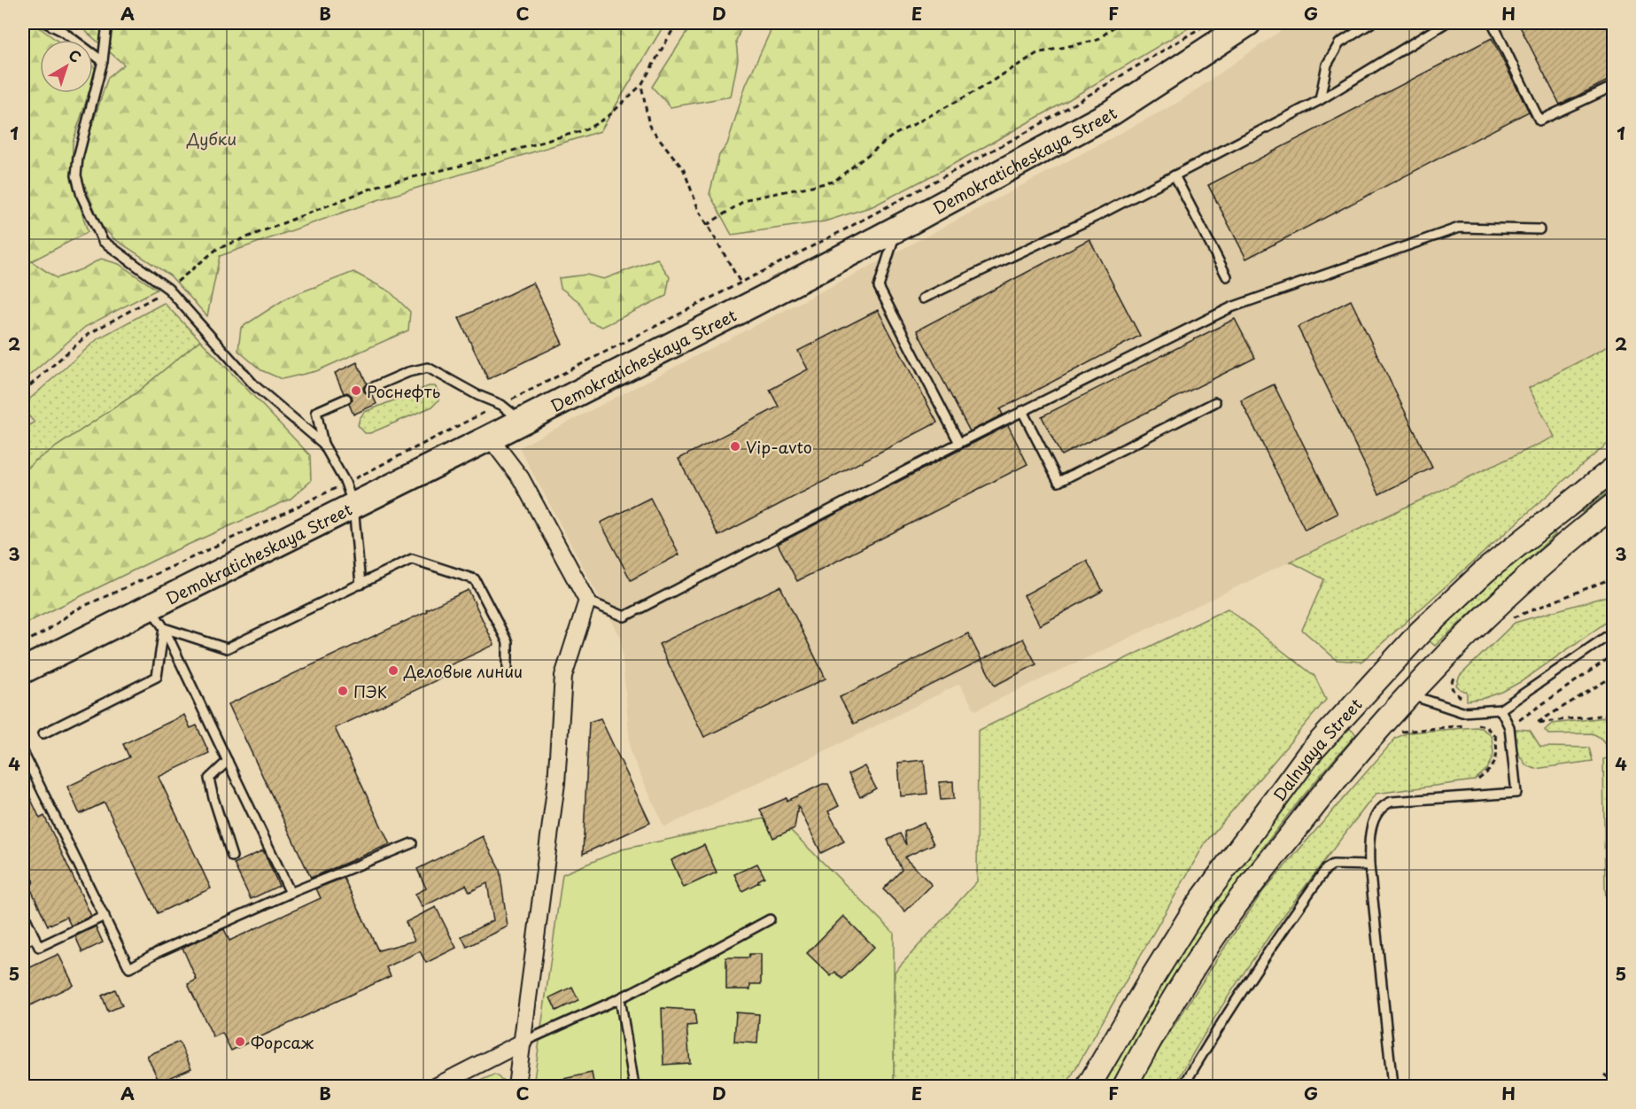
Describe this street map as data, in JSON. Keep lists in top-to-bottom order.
{
  "streets": {
    "main road": ["Demokraticheskaya Street", "Dalnyaya Street"]
  },
  "parks": ["Дубки"],
  "places": [
    "Роснефть",
    "Vip-avto",
    "Деловые линии",
    "ПЭК",
    "Форсаж"
  ],
  "north": "top right",
  "grid": {
    "columns": [
      "A",
      "B",
      "C",
      "D",
      "E",
      "F",
      "G",
      "H"
    ],
    "rows": [
      "1",
      "2",
      "3",
      "4",
      "5"
    ]
  }
}
